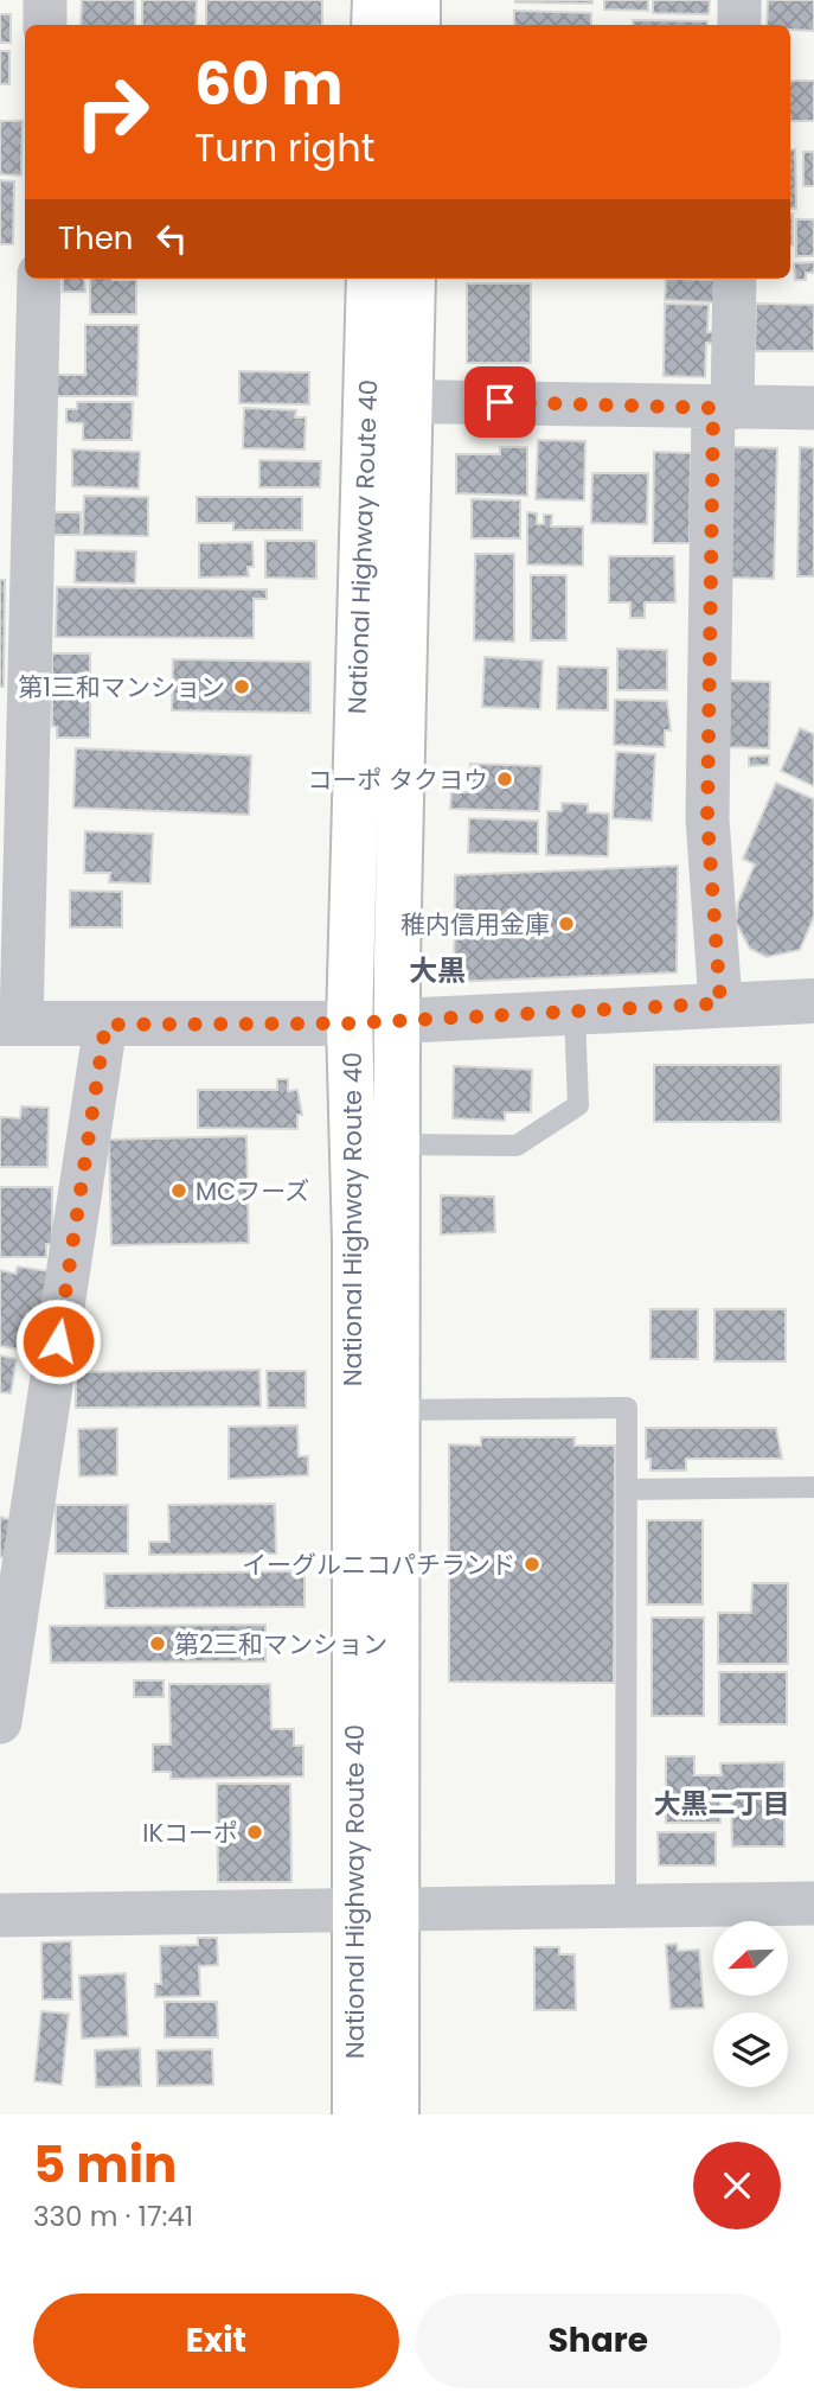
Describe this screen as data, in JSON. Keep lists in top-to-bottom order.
{
  "streets": {
    "highway": ["National Highway Route 40"]
  },
  "districts": ["大黒", "大黒二丁目"],
  "places": [
    "第1三和マンション",
    "コーポ タクヨウ",
    "稚内信用金庫",
    "MCフーズ",
    "イーグルニコパチランド",
    "第2三和マンション",
    "IKコーポ"
  ],
  "north": "bottom left",
  "page": {
    "turn": ["60 m", "Turn right"],
    "then": "Then",
    "heading": ["5 min", "330 m · 17:41"],
    "buttons": ["Exit", "Share"]
  }
}
